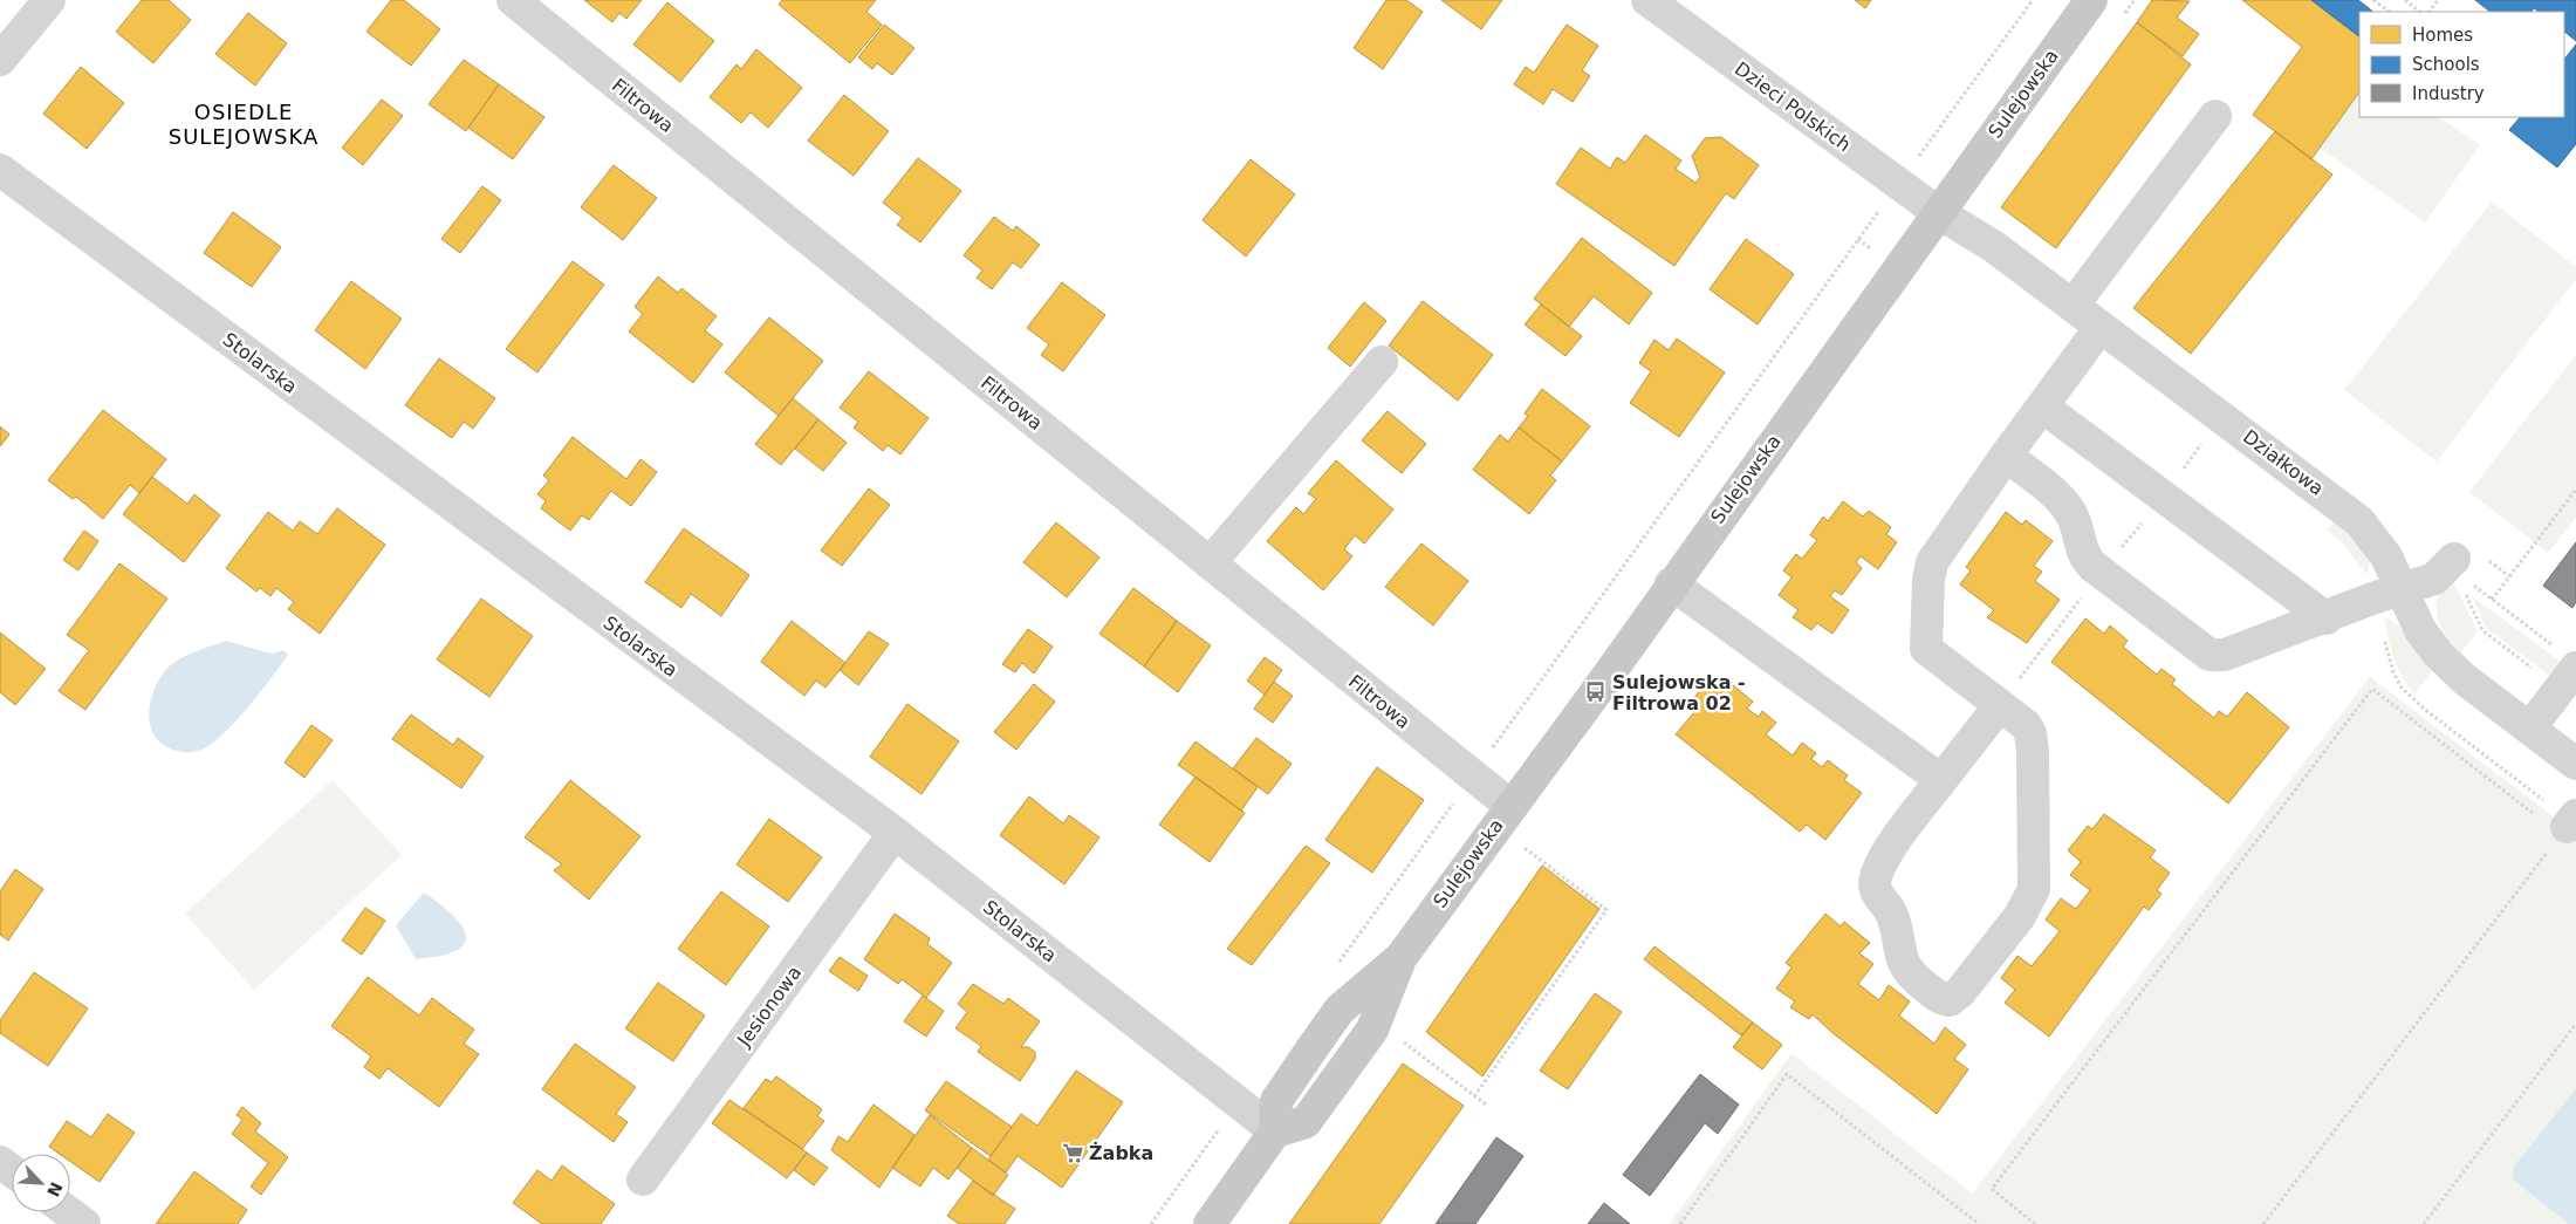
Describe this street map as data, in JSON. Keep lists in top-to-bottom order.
{
  "streets": {
    "main road": ["Sulejowska"],
    "street": [
      "Filtrowa",
      "Dzieci Polskich",
      "Stolarska",
      "Działkowa",
      "Jesionowa"
    ]
  },
  "crossings": [
    ["Sulejowska", "Filtrowa"],
    ["Sulejowska", "Dzieci Polskich"],
    ["Sulejowska", "Stolarska"],
    ["Sulejowska", "Działkowa"],
    ["Dzieci Polskich", "Działkowa"],
    ["Stolarska", "Jesionowa"]
  ],
  "districts": ["OSIEDLE SULEJOWSKA"],
  "places": {
    "bus stop": ["Sulejowska - Filtrowa 02"],
    "supermarket": ["Żabka"]
  },
  "legend": ["Homes", "Schools", "Industry"],
  "north": "bottom right"
}
